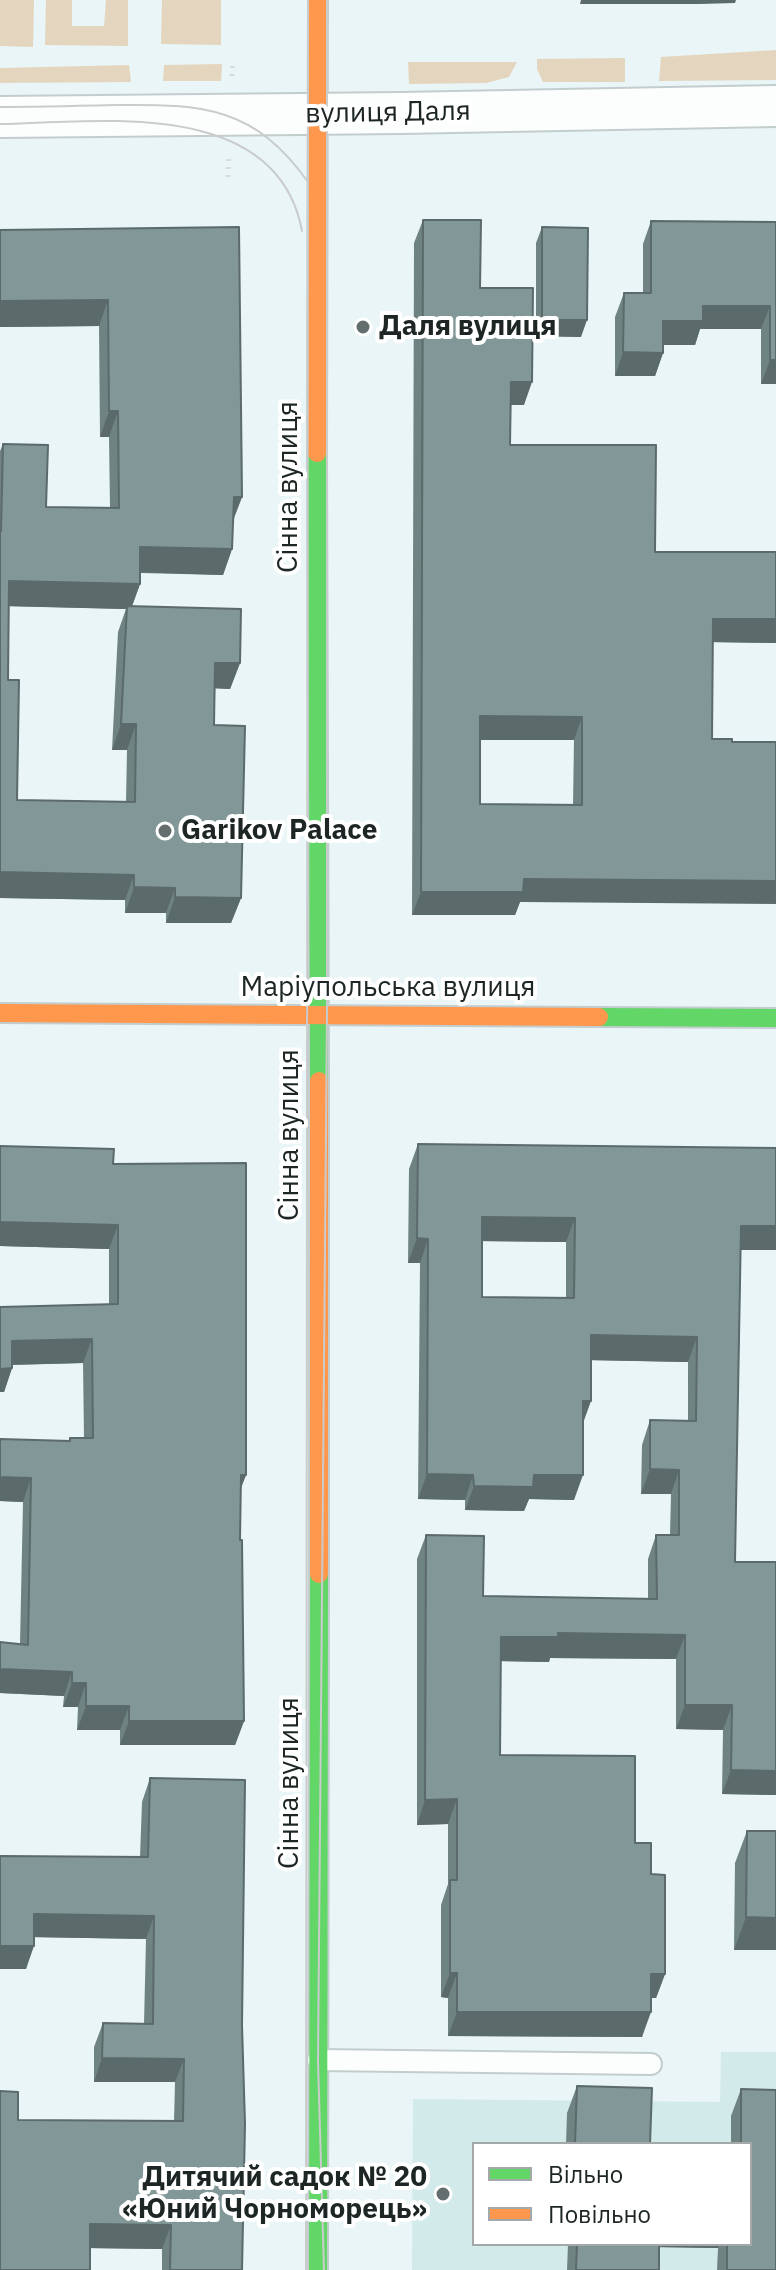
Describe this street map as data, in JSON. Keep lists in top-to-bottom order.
{
  "streets": {
    "street": ["вулиця Даля", "Сінна вулиця", "Маріупольська вулиця"]
  },
  "crossings": [
    ["вулиця Даля", "Сінна вулиця"],
    ["Сінна вулиця", "Маріупольська вулиця"]
  ],
  "places": ["Даля вулиця", "Garikov Palace", "Дитячий садок № 20 «Юний Чорноморець»"],
  "legend": ["Вільно", "Повільно"]
}
